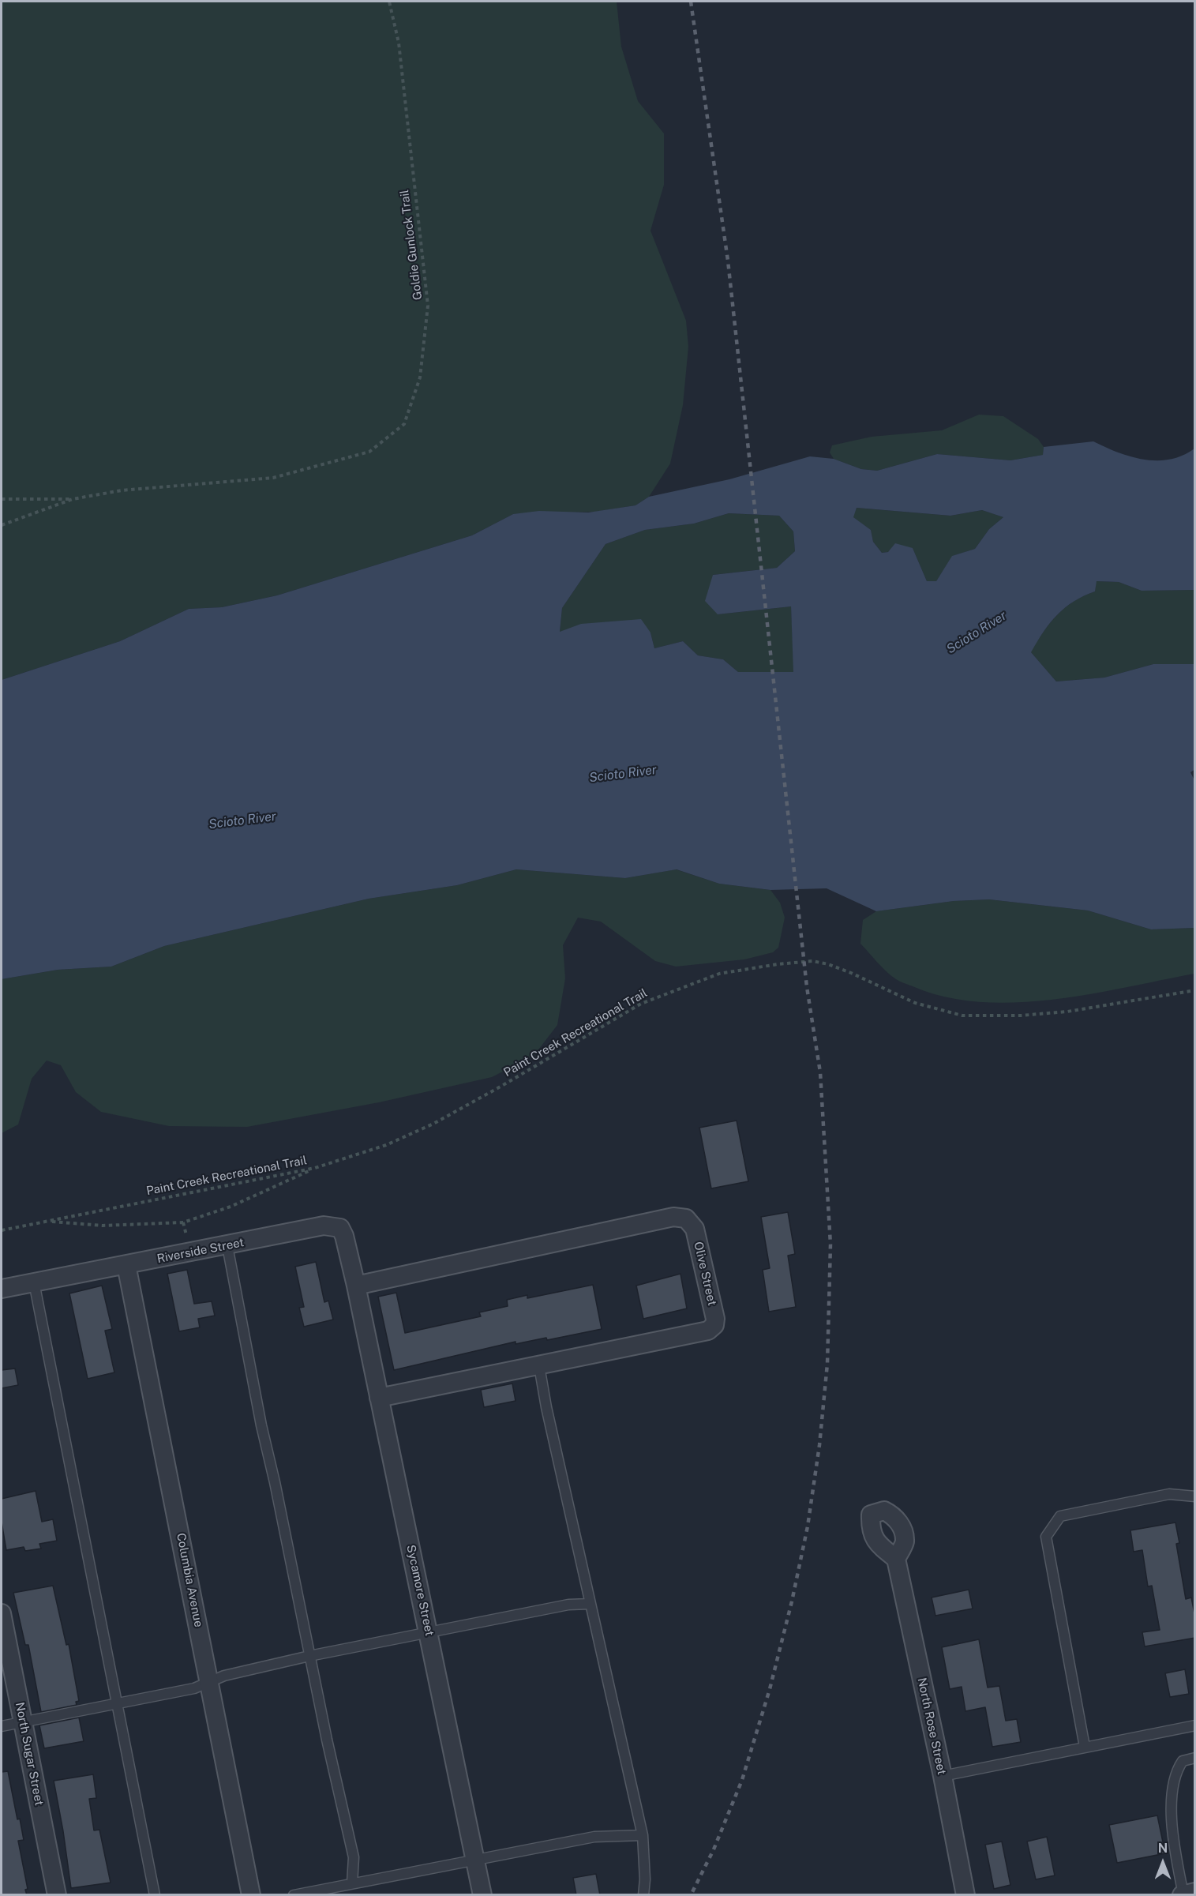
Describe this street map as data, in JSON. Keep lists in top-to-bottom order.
{
  "streets": {
    "street": [
      "Riverside Street",
      "Olive Street",
      "Columbia Avenue",
      "Sycamore Street",
      "North Rose Street",
      "North Sugar Street"
    ],
    "path": ["Goldie Gunlock Trail", "Paint Creek Recreational Trail"]
  },
  "crossings": [
    ["Riverside Street", "Olive Street"],
    ["Riverside Street", "Columbia Avenue"],
    ["Riverside Street", "Sycamore Street"],
    ["Olive Street", "Sycamore Street"]
  ],
  "water": ["Scioto River"],
  "north": "top"
}
